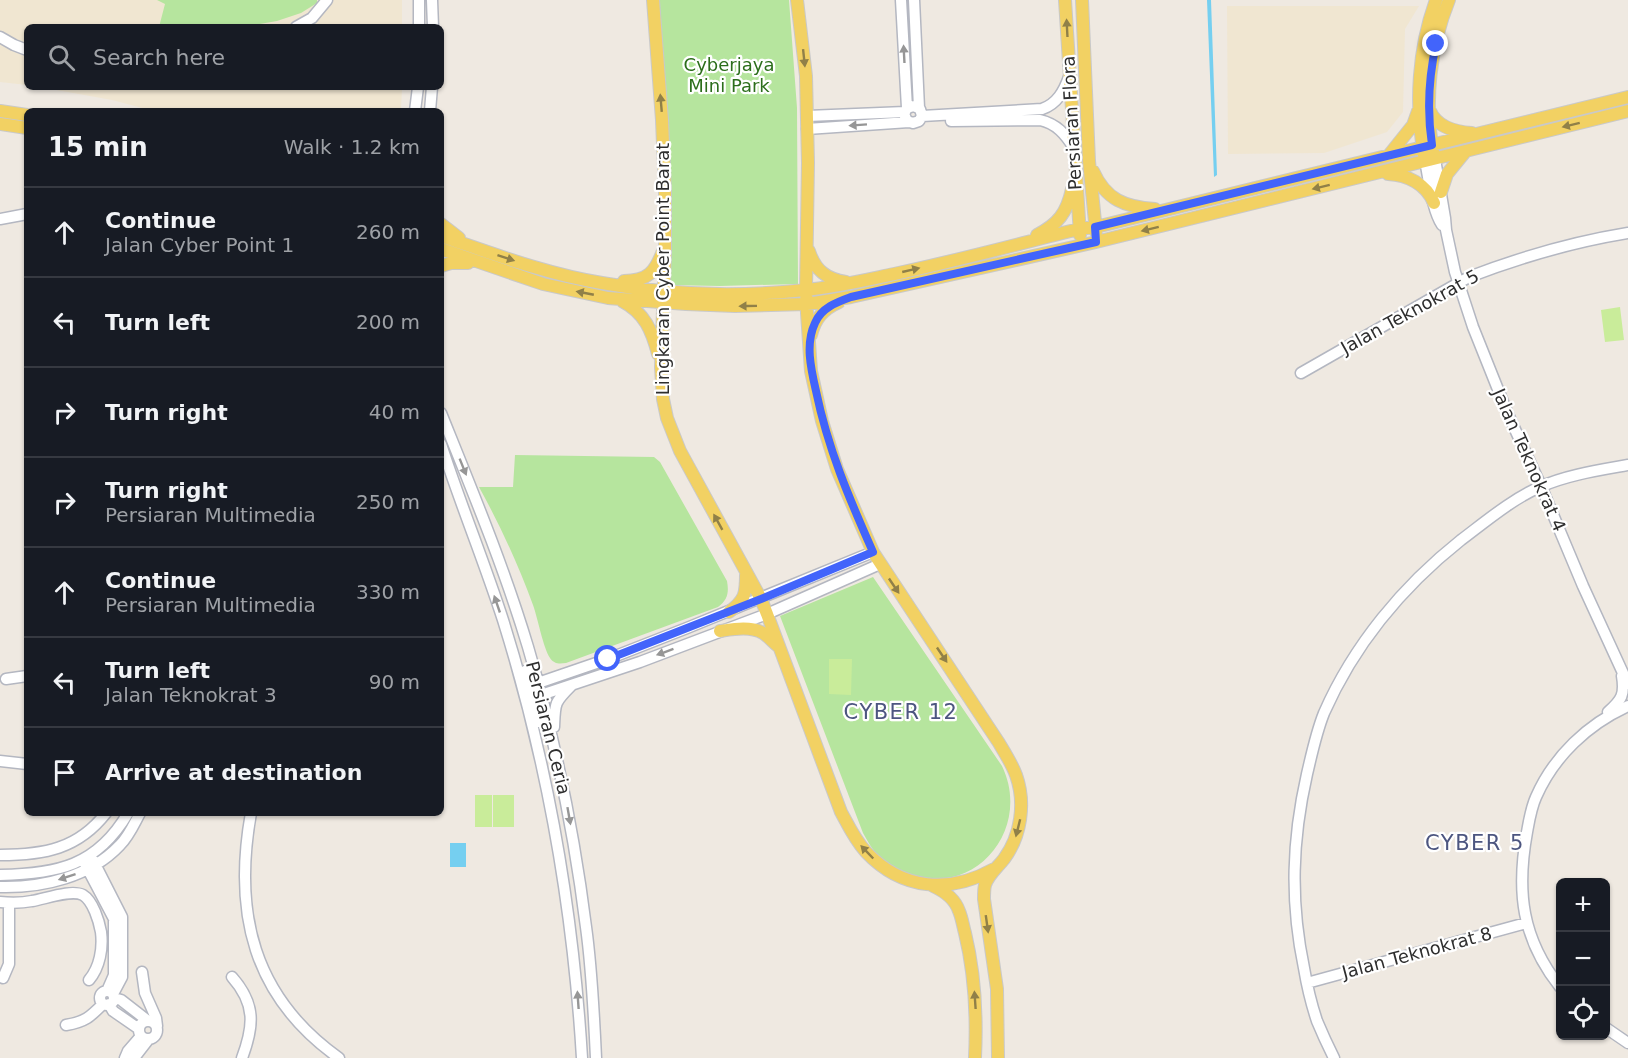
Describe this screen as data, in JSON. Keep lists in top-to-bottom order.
{
  "streets": {
    "main road": ["Persiaran Flora", "Lingkaran Cyber Point Barat"],
    "street": [
      "Jalan Teknokrat 5",
      "Jalan Teknokrat 4",
      "Persiaran Ceria",
      "Jalan Teknokrat 8"
    ]
  },
  "crossings": [
    ["Jalan Teknokrat 5", "Jalan Teknokrat 4"]
  ],
  "one_way": ["Lingkaran Cyber Point Barat"],
  "districts": ["CYBER 12", "CYBER 5"],
  "parks": ["Cyberjaya Mini Park"],
  "page": {
    "search": "Search here",
    "heading": ["15 min", "Walk · 1.2 km"],
    "list": [
      ["Continue", "Jalan Cyber Point 1", "260 m"],
      ["Turn left", "200 m"],
      ["Turn right", "40 m"],
      ["Turn right", "Persiaran Multimedia", "250 m"],
      ["Continue", "Persiaran Multimedia", "330 m"],
      ["Turn left", "Jalan Teknokrat 3", "90 m"],
      "Arrive at destination"
    ],
    "map_buttons": ["+", "−"]
  }
}
